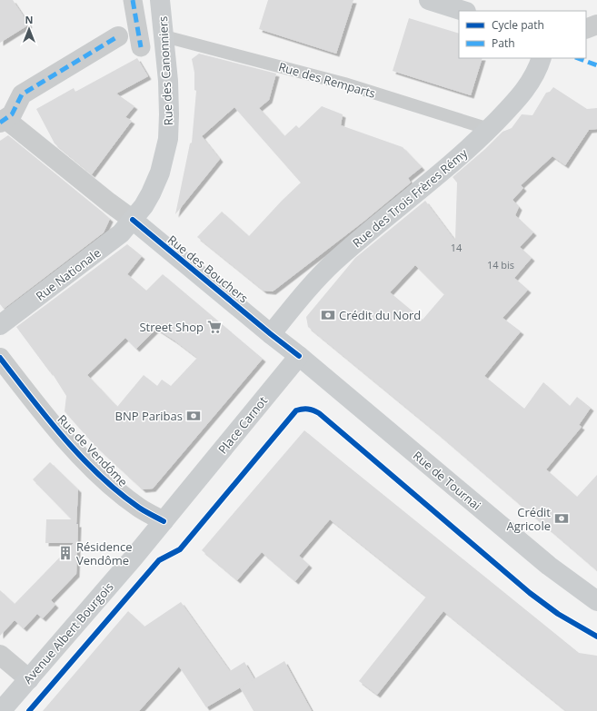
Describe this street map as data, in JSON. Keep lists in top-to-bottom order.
{
  "streets": {
    "main road": [
      "Rue des Canonniers",
      "Rue des Trois Frères Rémy",
      "Rue des Bouchers",
      "Rue Nationale",
      "Place Carnot",
      "Rue de Tournai",
      "Avenue Albert Bourgois"
    ],
    "street": ["Rue de Vendôme"],
    "lane": ["Rue des Remparts"]
  },
  "crossings": [
    ["Rue des Canonniers", "Rue des Remparts"],
    ["Rue des Canonniers", "Rue des Bouchers"],
    ["Rue des Canonniers", "Rue Nationale"],
    ["Rue des Remparts", "Rue des Trois Frères Rémy"],
    ["Rue des Trois Frères Rémy", "Rue des Bouchers"],
    ["Rue des Bouchers", "Rue Nationale"],
    ["Place Carnot", "Rue de Vendôme"],
    ["Place Carnot", "Rue de Tournai"],
    ["Place Carnot", "Avenue Albert Bourgois"],
    ["Rue de Vendôme", "Avenue Albert Bourgois"]
  ],
  "places": {
    "bank": ["Crédit du Nord", "BNP Paribas", "Crédit Agricole"],
    "supermarket": ["Street Shop"],
    "building": ["Résidence Vendôme"]
  },
  "house_numbers": ["14", "14 bis"],
  "legend": ["Cycle path", "Path"],
  "north": "top"
}
